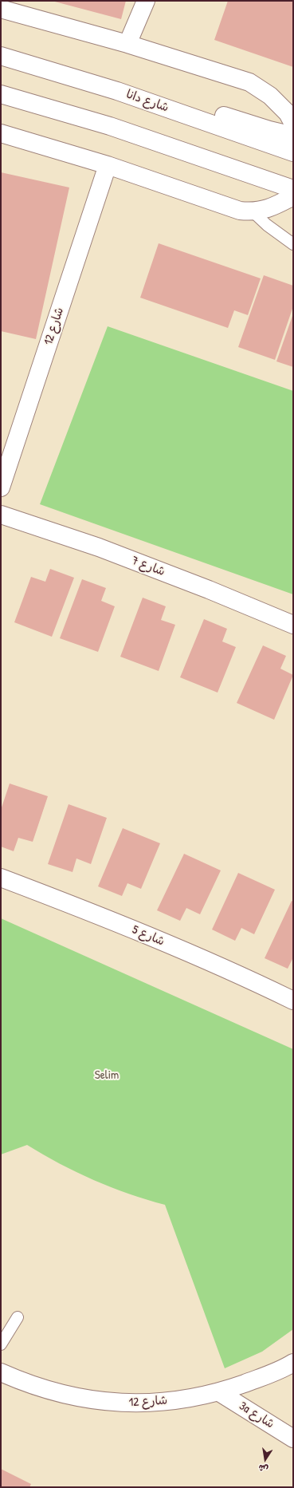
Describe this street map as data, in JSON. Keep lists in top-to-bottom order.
{
  "streets": {
    "street": [
      "شارع دانا",
      "شارع 12",
      "شارع 7",
      "شارع 5",
      "3a شارع"
    ]
  },
  "crossings": [
    ["شارع 12", "3a شارع"]
  ],
  "parks": ["Selim"],
  "north": "bottom"
}
